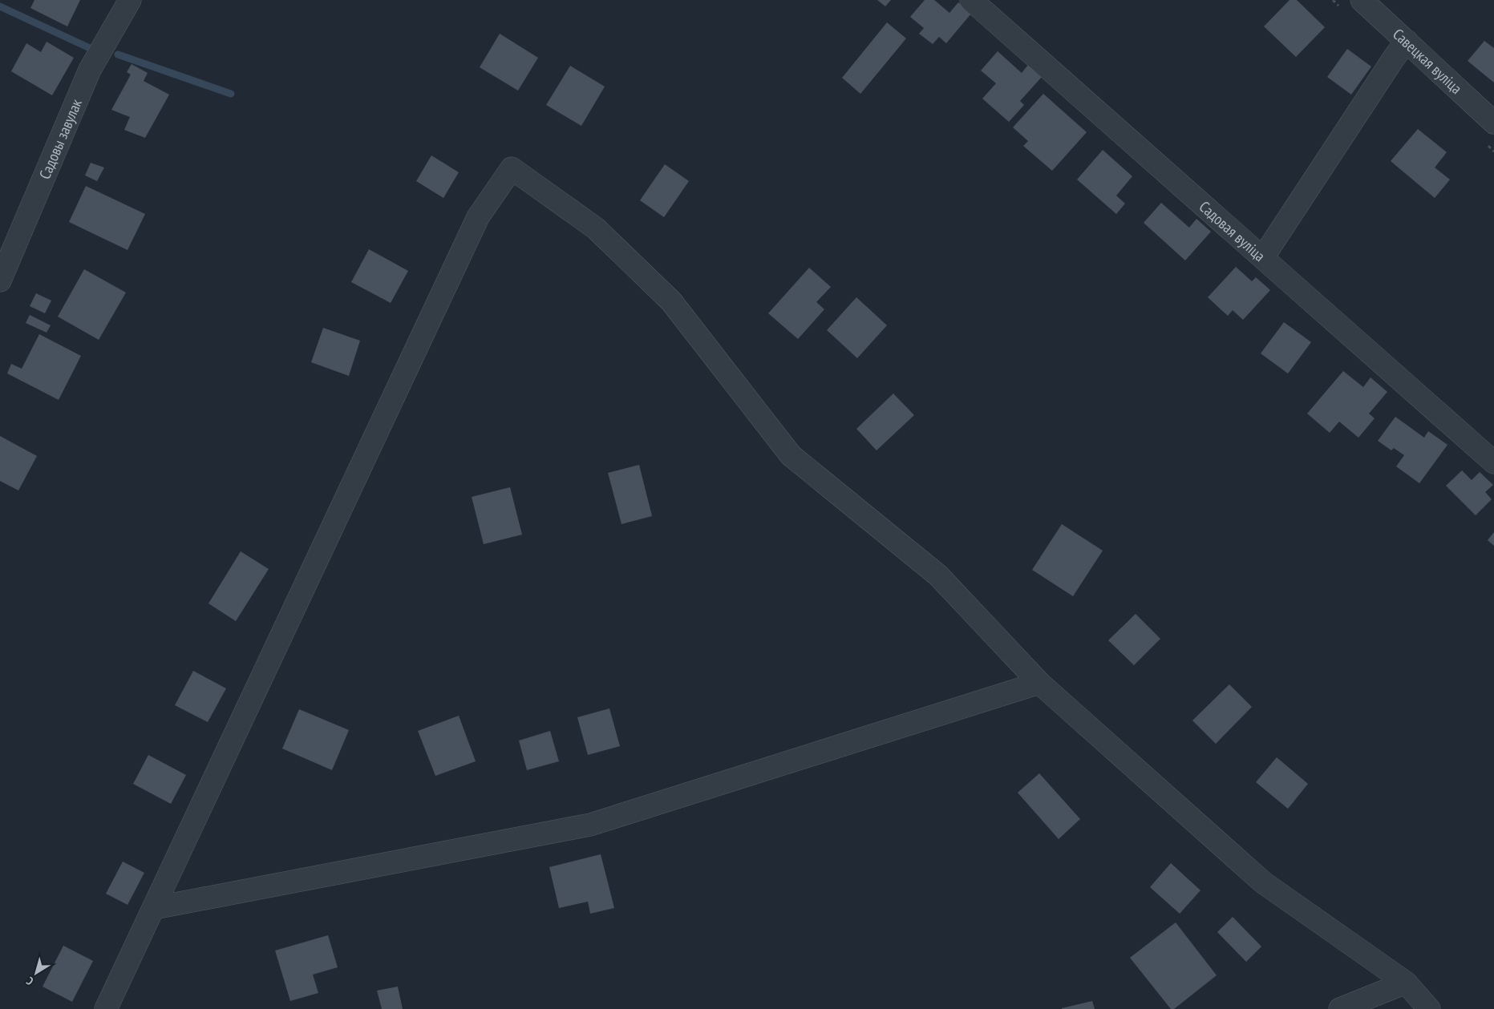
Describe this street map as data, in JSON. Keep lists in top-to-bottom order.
{
  "streets": {
    "street": ["Савецкая вуліца", "Садовы завулак", "Садовая вуліца"]
  },
  "north": "bottom left"
}
